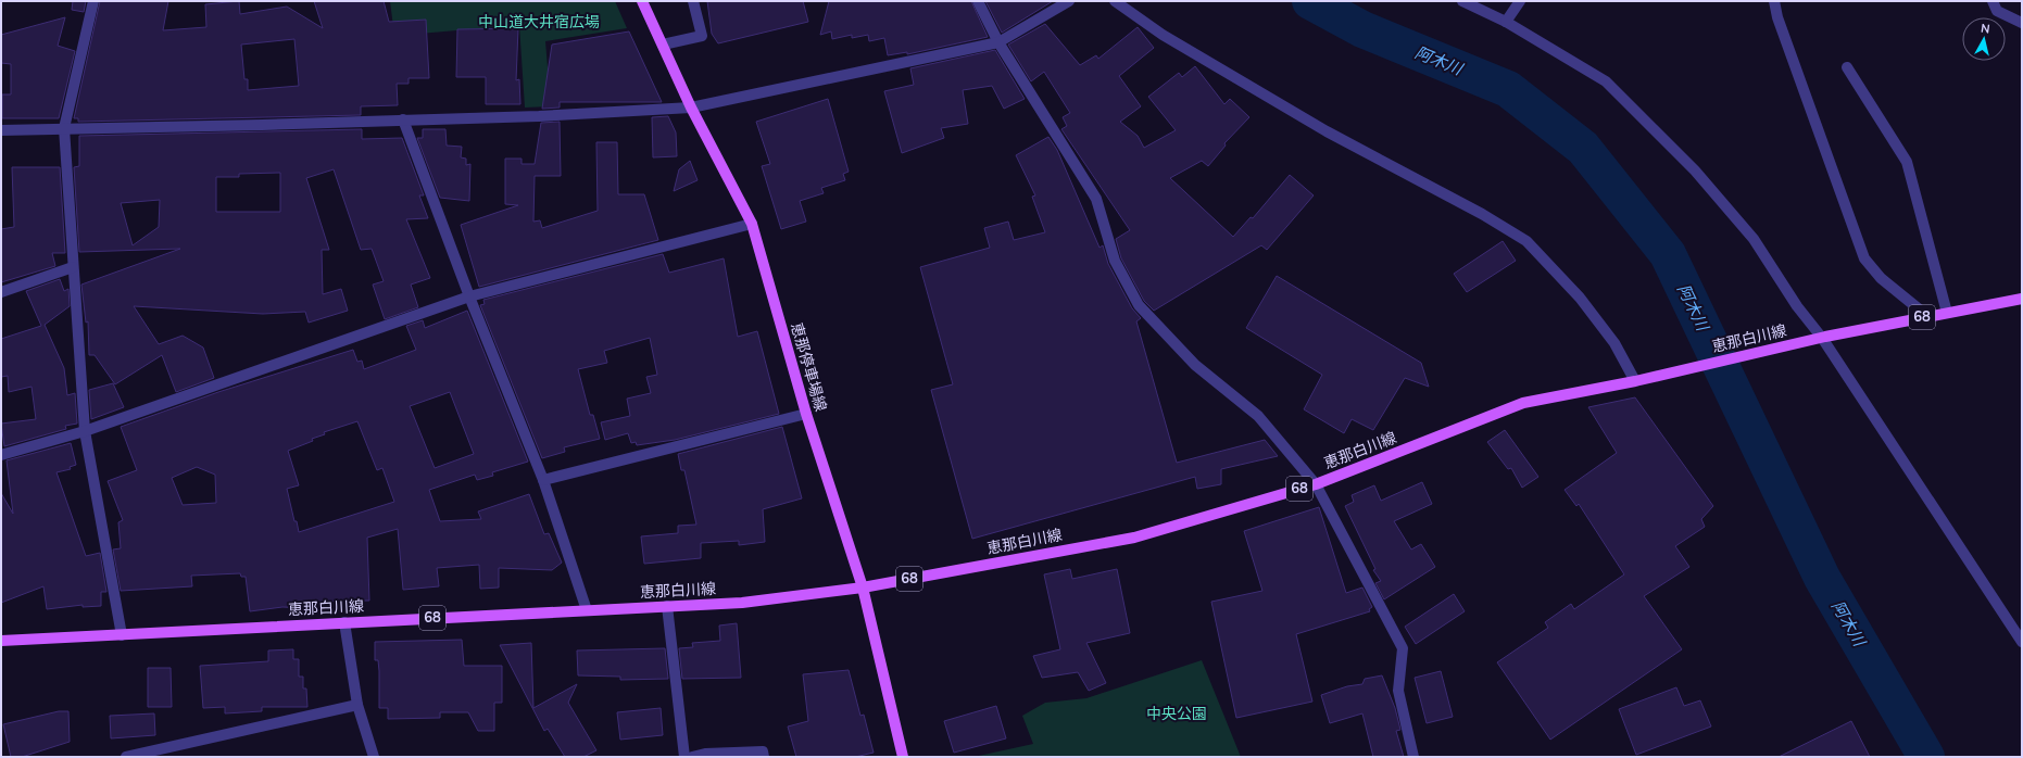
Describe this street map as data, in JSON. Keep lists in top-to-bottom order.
{
  "streets": {
    "main road": ["68", "恵那白川線", "恵那停車場線"]
  },
  "crossings": [
    ["恵那白川線", "恵那停車場線"]
  ],
  "water": ["阿木川"],
  "parks": ["中山道大井宿広場", "中央公園"],
  "north": "top"
}
